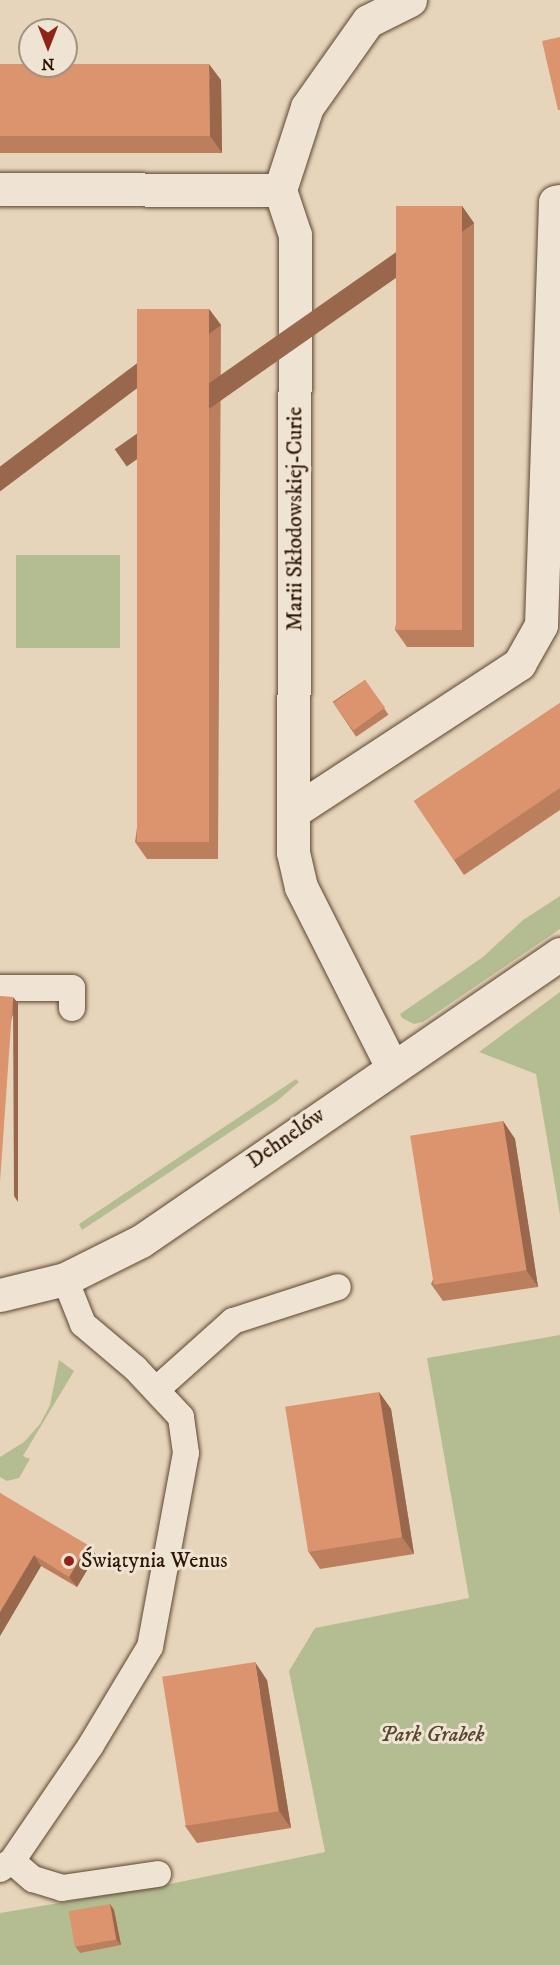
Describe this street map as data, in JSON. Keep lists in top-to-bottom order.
{
  "streets": {
    "street": ["Marii Skłodowskiej-Curie", "Dehnelów"]
  },
  "crossings": [
    ["Marii Skłodowskiej-Curie", "Dehnelów"]
  ],
  "parks": ["Park Grabek"],
  "places": ["Świątynia Wenus"],
  "north": "bottom"
}
